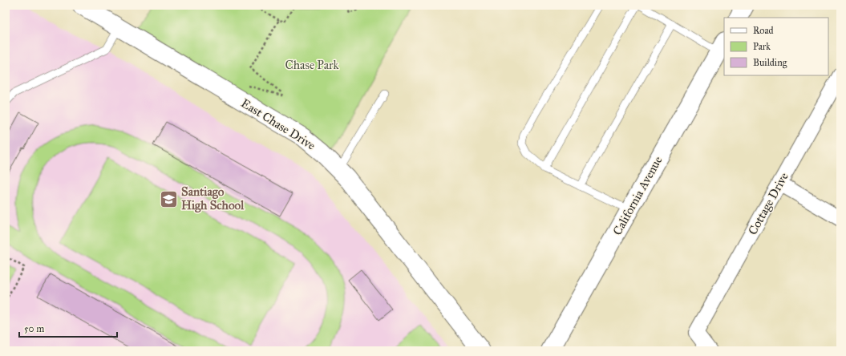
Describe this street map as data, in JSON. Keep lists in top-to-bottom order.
{
  "streets": {
    "street": ["East Chase Drive", "California Avenue", "Cottage Drive"]
  },
  "parks": ["Chase Park"],
  "places": {
    "school or university": ["Santiago High School"]
  },
  "legend": ["Road", "Park", "Building"],
  "scale_bar": "50 m"
}
